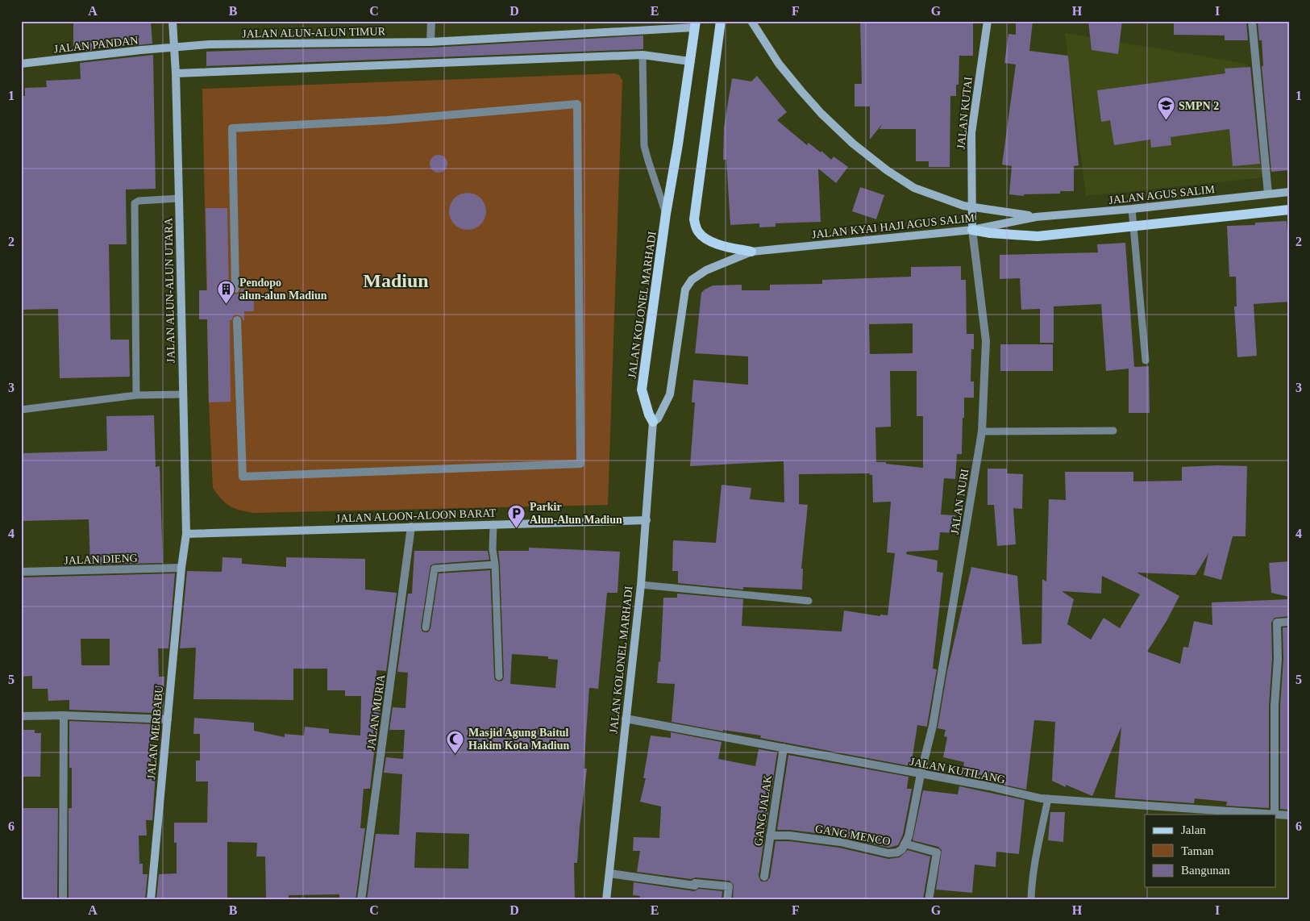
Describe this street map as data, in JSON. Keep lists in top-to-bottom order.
{
  "streets": {
    "main road": ["JALAN KOLONEL MARHADI"],
    "street": [
      "JALAN ALUN-ALUN TIMUR",
      "JALAN PANDAN",
      "JALAN KUTAI",
      "JALAN AGUS SALIM",
      "JALAN KYAI HAJI AGUS SALIM",
      "JALAN ALUN-ALUN UTARA",
      "JALAN NURI",
      "JALAN ALOON-ALOON BARAT",
      "JALAN DIENG",
      "JALAN MURIA",
      "JALAN MERBABU",
      "JALAN KUTILANG",
      "GANG JALAK",
      "GANG MENCO"
    ]
  },
  "crossings": [
    ["JALAN ALUN-ALUN TIMUR", "JALAN PANDAN"],
    ["JALAN ALUN-ALUN TIMUR", "JALAN ALUN-ALUN UTARA"],
    ["JALAN ALUN-ALUN TIMUR", "JALAN KOLONEL MARHADI"],
    ["JALAN PANDAN", "JALAN ALUN-ALUN UTARA"],
    ["JALAN KUTAI", "JALAN KYAI HAJI AGUS SALIM"],
    ["JALAN KUTAI", "JALAN NURI"],
    ["JALAN AGUS SALIM", "JALAN KYAI HAJI AGUS SALIM"],
    ["JALAN KYAI HAJI AGUS SALIM", "JALAN NURI"],
    ["JALAN ALUN-ALUN UTARA", "JALAN ALOON-ALOON BARAT"],
    ["JALAN ALUN-ALUN UTARA", "JALAN MERBABU"],
    ["JALAN KOLONEL MARHADI", "JALAN ALOON-ALOON BARAT"],
    ["JALAN KOLONEL MARHADI", "JALAN KUTILANG"],
    ["JALAN NURI", "JALAN KUTILANG"],
    ["JALAN NURI", "GANG MENCO"],
    ["JALAN ALOON-ALOON BARAT", "JALAN MURIA"],
    ["JALAN ALOON-ALOON BARAT", "JALAN MERBABU"],
    ["JALAN DIENG", "JALAN MERBABU"],
    ["JALAN KUTILANG", "GANG JALAK"],
    ["JALAN KUTILANG", "GANG MENCO"],
    ["GANG JALAK", "GANG MENCO"]
  ],
  "districts": ["Madiun"],
  "places": {
    "school or university": ["SMPN 2"],
    "building": ["Pendopo alun-alun Madiun"],
    "parking": ["Parkir Alun-Alun Madiun"],
    "mosque": ["Masjid Agung Baitul Hakim Kota Madiun"]
  },
  "legend": ["Jalan", "Taman", "Bangunan"],
  "grid": {
    "columns": [
      "A",
      "B",
      "C",
      "D",
      "E",
      "F",
      "G",
      "H",
      "I"
    ],
    "rows": [
      "1",
      "2",
      "3",
      "4",
      "5",
      "6"
    ]
  }
}
